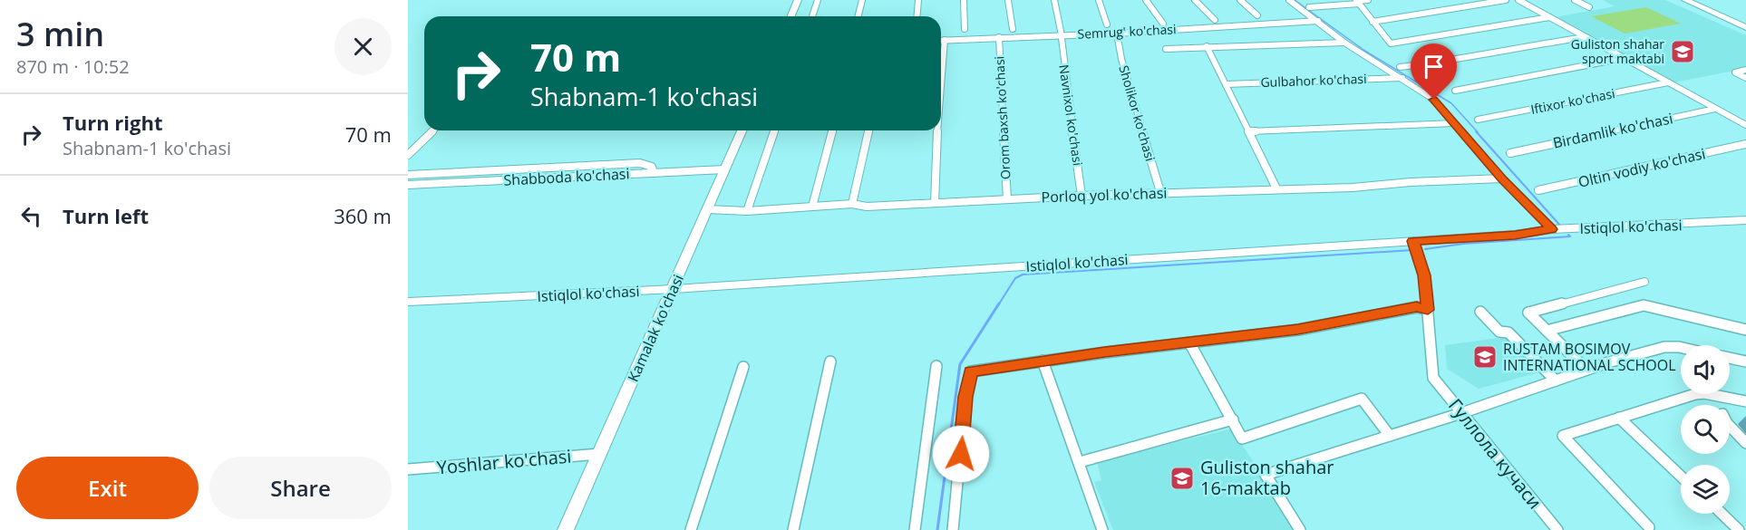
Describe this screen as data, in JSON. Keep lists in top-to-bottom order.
{
  "streets": {
    "main road": ["Kamalak ko'chasi"],
    "street": [
      "Semrug' ko'chasi",
      "Gulbahor ko'chasi",
      "Iftixor ko'chasi",
      "Sholikor ko'chasi",
      "Navnixol ko'chasi",
      "Orom baxsh ko'chasi",
      "Birdamlik ko'chasi",
      "Oltin vodiy ko'chasi",
      "Shabboda ko'chasi",
      "Porloq yol ko'chasi",
      "Istiqlol ko'chasi",
      "Гуллола кучаси",
      "Yoshlar ko'chasi"
    ]
  },
  "crossings": [
    ["Semrug' ko'chasi", "Sholikor ko'chasi"],
    ["Semrug' ko'chasi", "Navnixol ko'chasi"],
    ["Semrug' ko'chasi", "Orom baxsh ko'chasi"],
    ["Sholikor ko'chasi", "Porloq yol ko'chasi"],
    ["Navnixol ko'chasi", "Porloq yol ko'chasi"],
    ["Orom baxsh ko'chasi", "Porloq yol ko'chasi"],
    ["Shabboda ko'chasi", "Kamalak ko'chasi"],
    ["Porloq yol ko'chasi", "Kamalak ko'chasi"],
    ["Istiqlol ko'chasi", "Kamalak ko'chasi"],
    ["Kamalak ko'chasi", "Yoshlar ko'chasi"]
  ],
  "places": {
    "school or university": ["Guliston shahar sport maktabi", "RUSTAM BOSIMOV INTERNATIONAL SCHOOL", "Guliston shahar 16-maktab"]
  },
  "page": {
    "heading": ["3 min", "870 m · 10:52"],
    "turn": ["70 m", "Shabnam-1 ko'chasi"],
    "list": [
      {
        "name": "Turn right",
        "note": "Shabnam-1 ko'chasi",
        "value": "70 m"
      },
      {
        "name": "Turn left",
        "value": "360 m"
      }
    ],
    "buttons": ["Exit", "Share"]
  }
}
